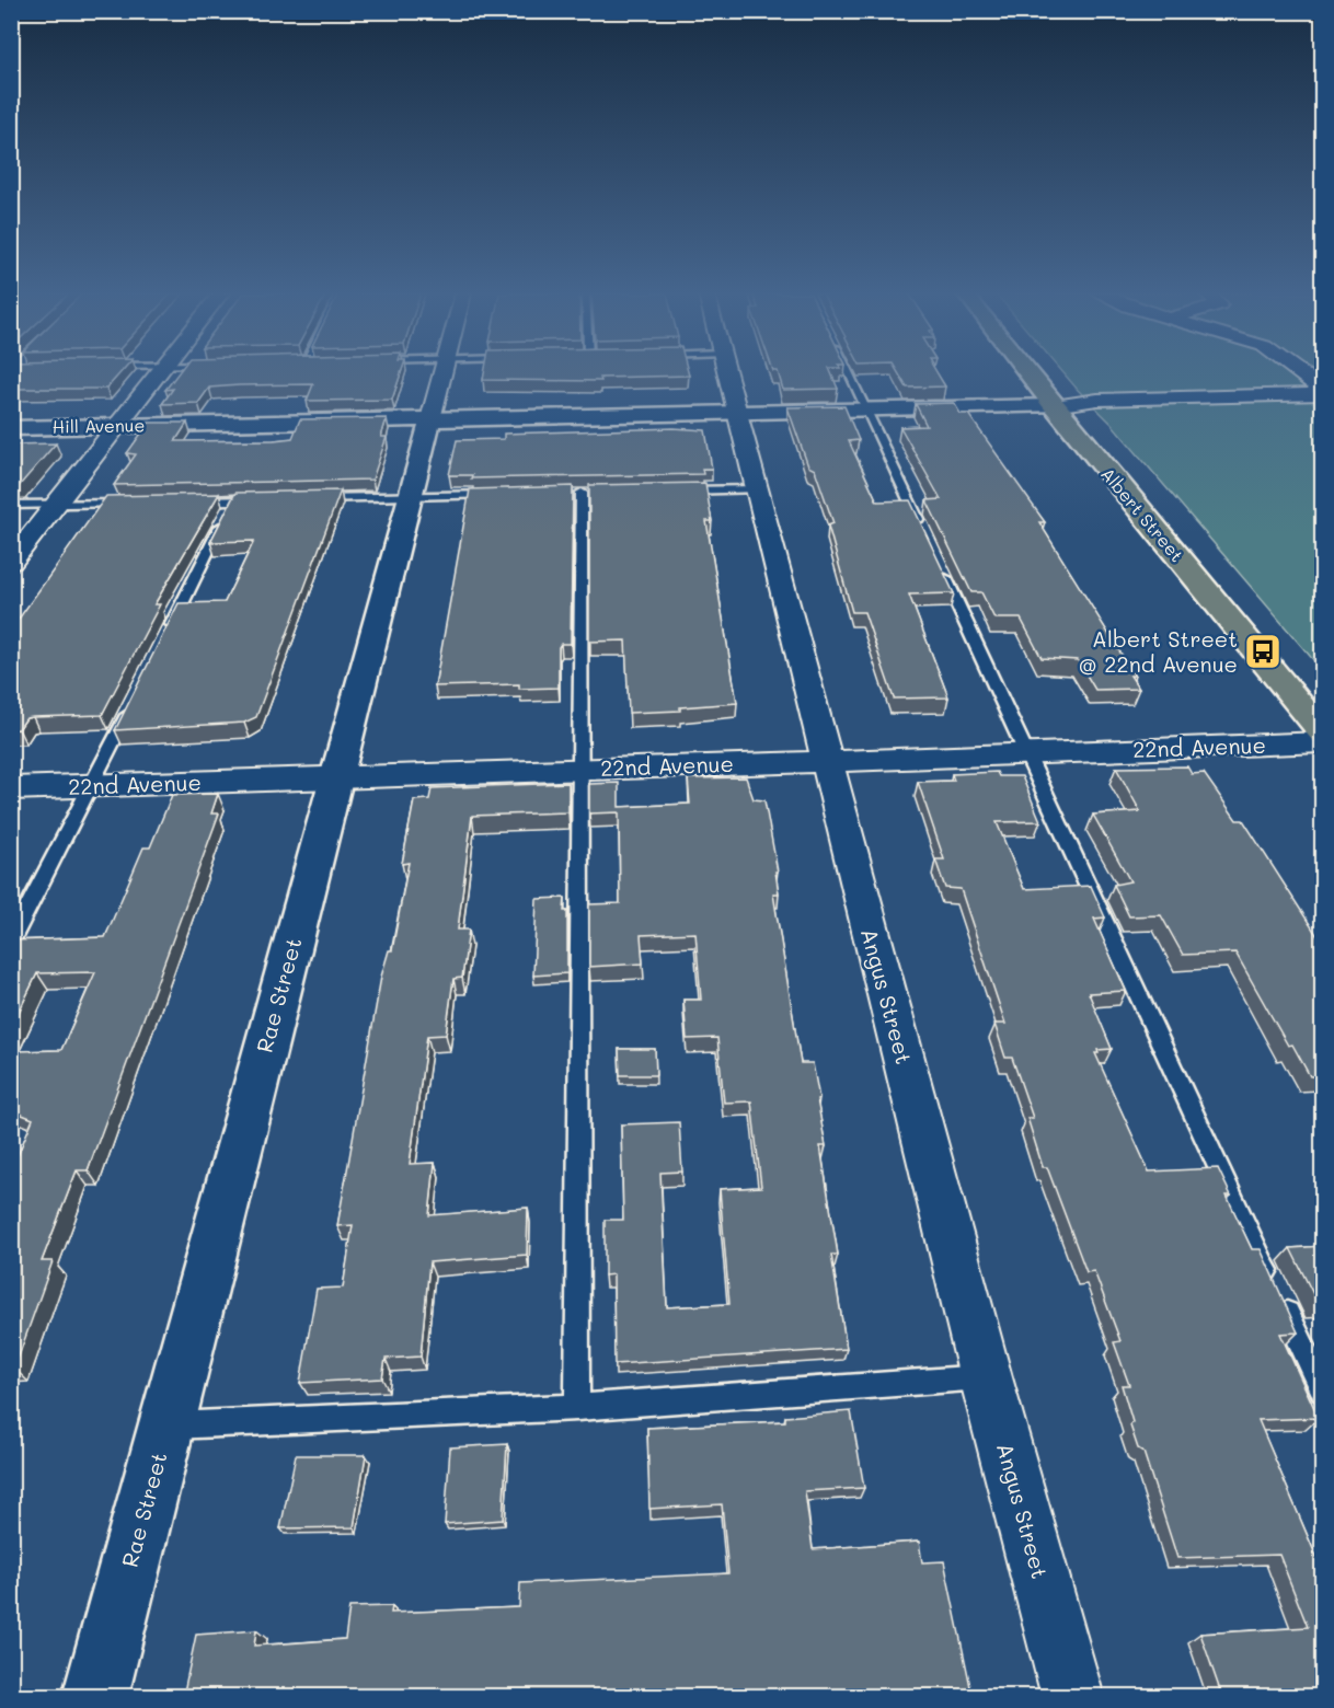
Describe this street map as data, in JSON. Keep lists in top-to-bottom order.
{
  "streets": {
    "main road": ["Albert Street"],
    "street": [
      "Hill Avenue",
      "22nd Avenue",
      "Rae Street",
      "Angus Street"
    ]
  },
  "crossings": [
    ["Hill Avenue", "Albert Street"],
    ["Hill Avenue", "Rae Street"],
    ["Hill Avenue", "Angus Street"],
    ["22nd Avenue", "Rae Street"],
    ["22nd Avenue", "Angus Street"]
  ],
  "places": {
    "bus stop": ["Albert Street @ 22nd Avenue"]
  }
}
